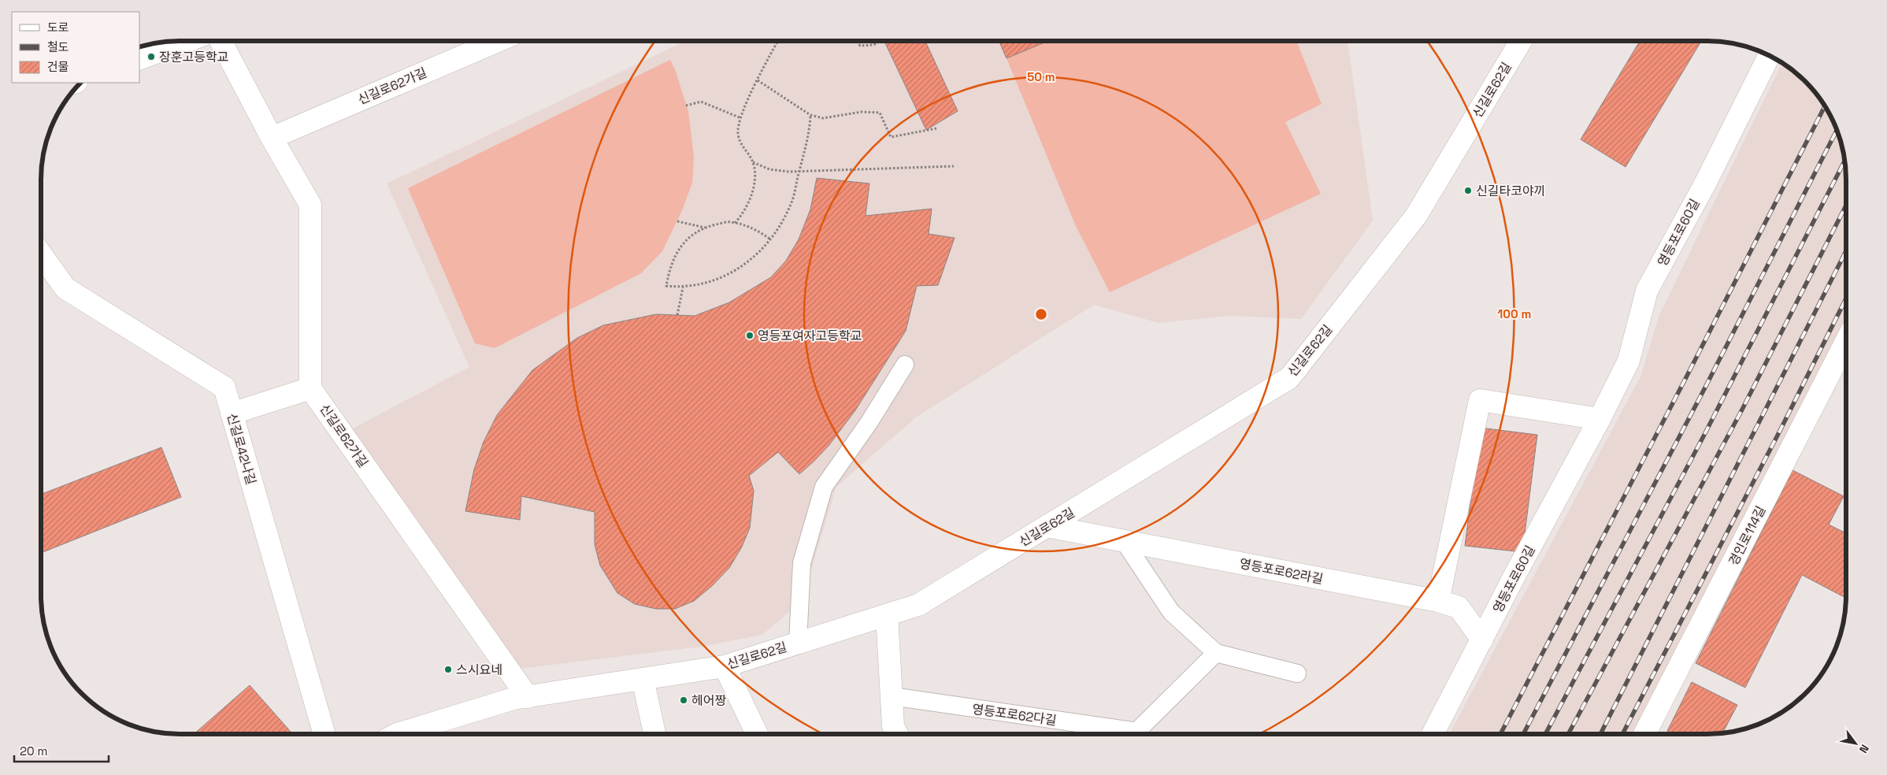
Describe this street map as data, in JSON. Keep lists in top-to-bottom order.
{
  "streets": {
    "street": [
      "신길로62가길",
      "신길로62길",
      "영등포로60길",
      "신길로42나길",
      "경인로114길",
      "영등포로62라길"
    ],
    "lane": ["영등포로62다길"]
  },
  "crossings": [
    ["신길로62가길", "신길로62길"],
    ["신길로62길", "영등포로62라길"],
    ["영등포로60길", "영등포로62라길"]
  ],
  "places": [
    "장훈고등학교",
    "신길타코야끼",
    "영등포여자고등학교",
    "스시요네",
    "헤어짱"
  ],
  "legend": ["도로", "철도", "건물"],
  "scale_bar": "20 m",
  "north": "bottom right",
  "rings": ["50 m", "100 m"]
}
